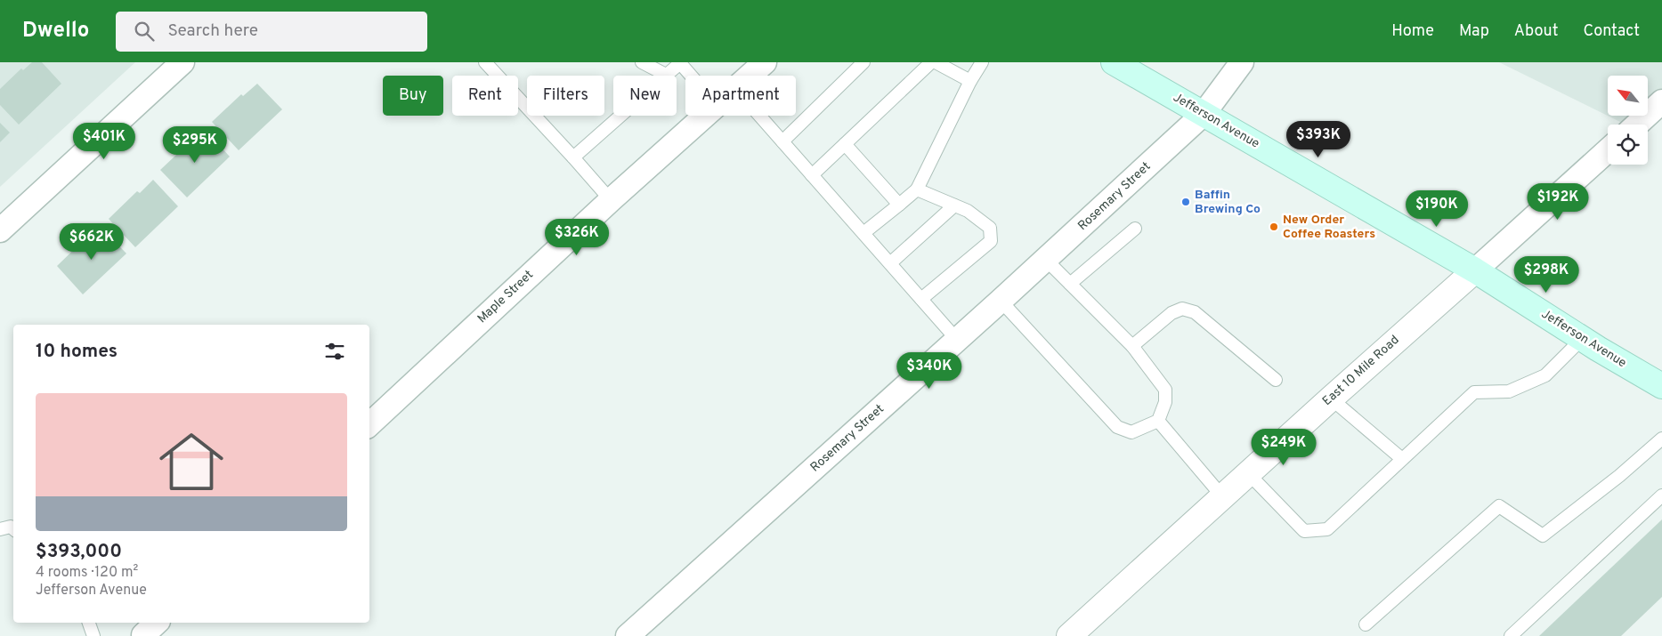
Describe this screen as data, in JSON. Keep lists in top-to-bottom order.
{
  "streets": {
    "main road": ["Jefferson Avenue"],
    "street": ["Rosemary Street", "Maple Street", "East 10 Mile Road"]
  },
  "crossings": [
    ["Jefferson Avenue", "Rosemary Street"],
    ["Jefferson Avenue", "East 10 Mile Road"]
  ],
  "places": ["Baffin Brewing Co", "New Order Coffee Roasters"],
  "north": "top left",
  "page": {
    "header": "Dwello",
    "search": "Search here",
    "nav": [
      "Home",
      "Map",
      "About",
      "Contact"
    ],
    "chip": [
      "Buy",
      "Rent",
      "Filters",
      "New",
      "Apartment"
    ],
    "price": [
      "$393K",
      "$401K",
      "$295K",
      "$192K",
      "$190K",
      "$326K",
      "$662K",
      "$298K",
      "$340K",
      "$249K"
    ],
    "heading": "10 homes",
    "list": [
      {
        "name": "$393,000",
        "note": "4 rooms · 120 m² · Jefferson Avenue"
      }
    ]
  }
}
